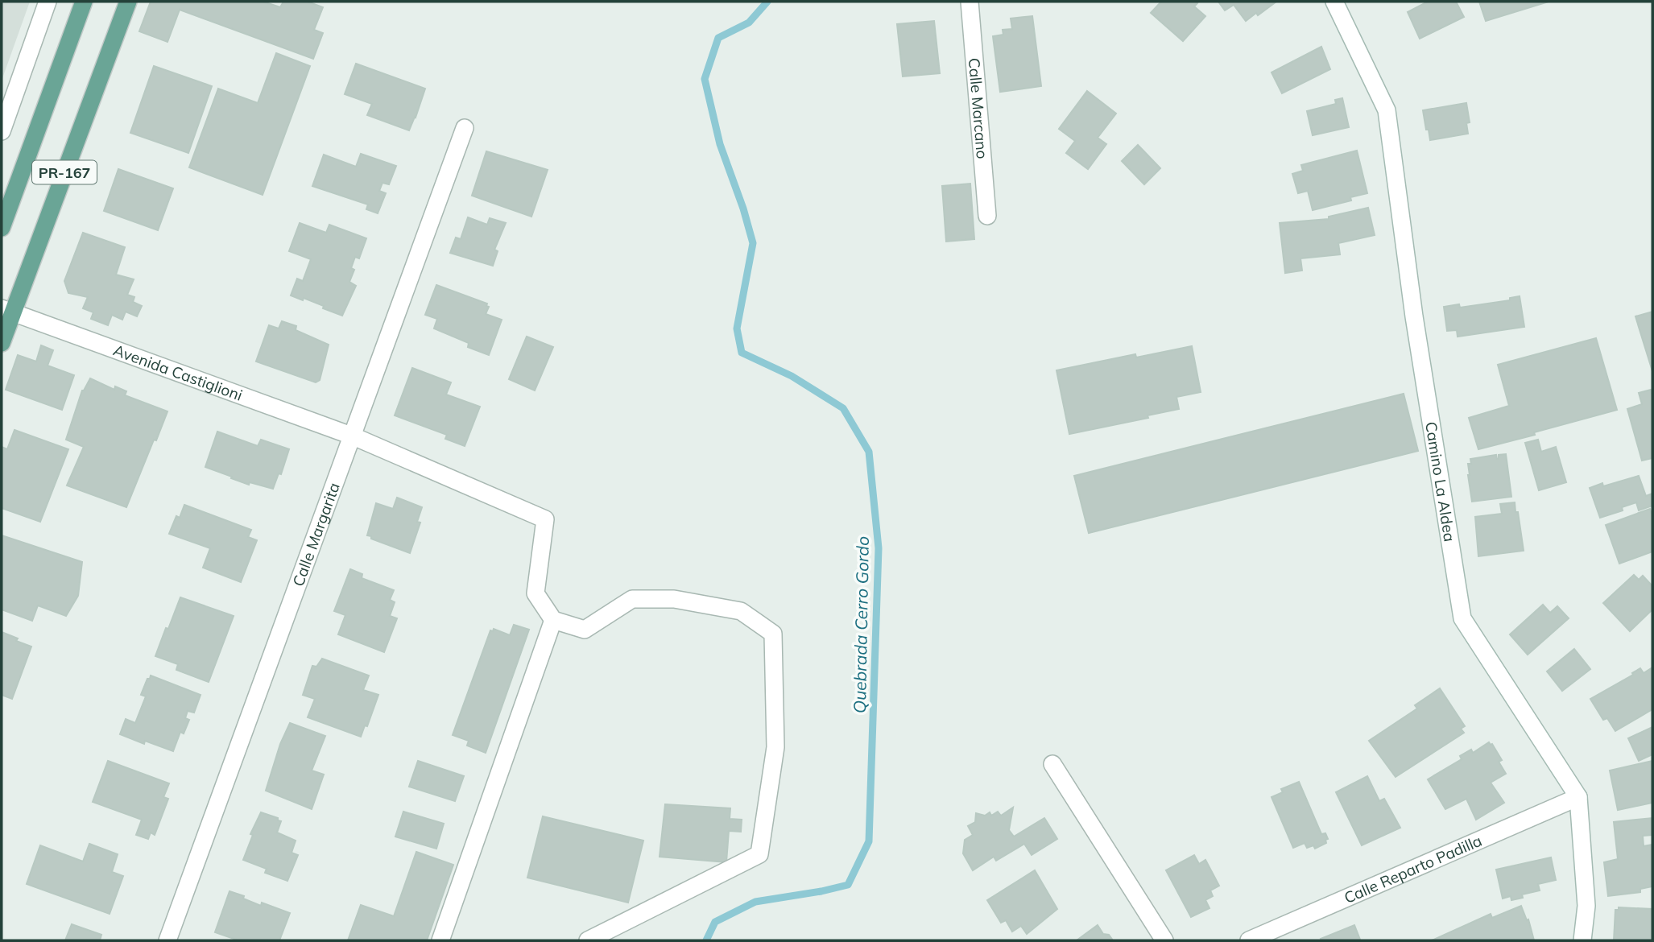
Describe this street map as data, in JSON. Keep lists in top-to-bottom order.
{
  "streets": {
    "main road": ["PR-167"],
    "street": [
      "Calle Marcano",
      "Avenida Castiglioni",
      "Camino La Aldea",
      "Calle Margarita",
      "Calle Reparto Padilla"
    ]
  },
  "crossings": [
    ["PR-167", "Avenida Castiglioni"],
    ["Avenida Castiglioni", "Calle Margarita"],
    ["Camino La Aldea", "Calle Reparto Padilla"]
  ],
  "water": ["Quebrada Cerro Gordo"]
}
